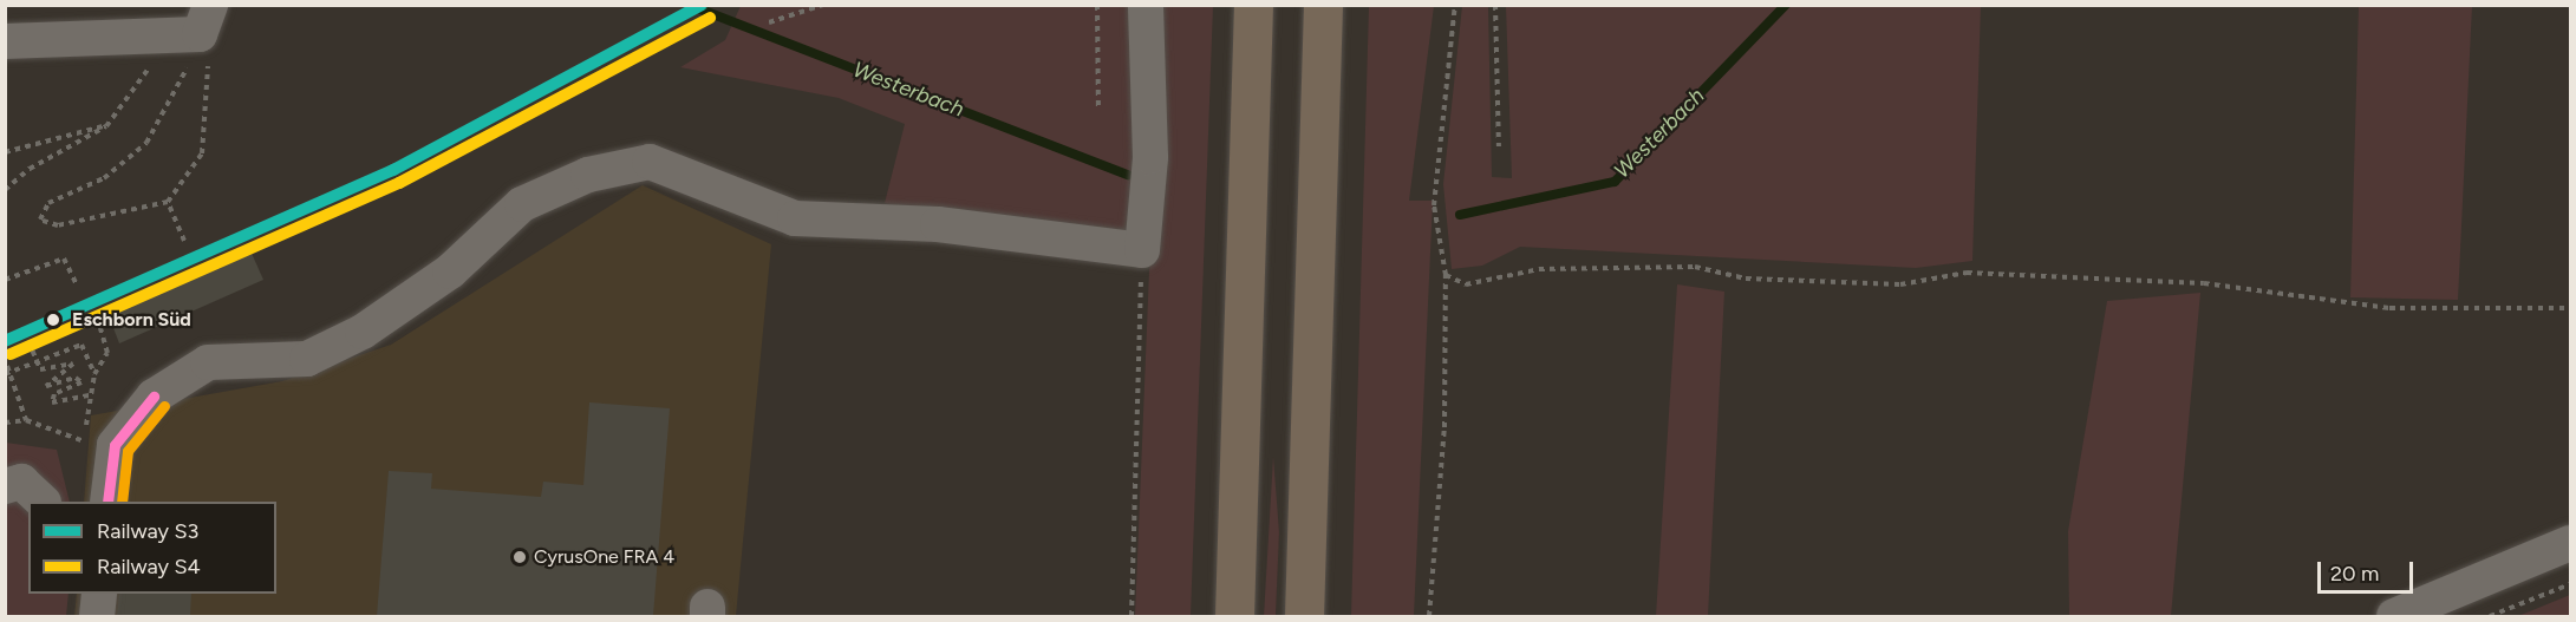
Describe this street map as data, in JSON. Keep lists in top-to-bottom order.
{
  "water": ["Westerbach"],
  "places": ["Eschborn Süd", "CyrusOne FRA 4"],
  "lines": ["rail line S3", "rail line S4"],
  "legend": ["Railway S3", "Railway S4"],
  "scale_bar": "20 m"
}
